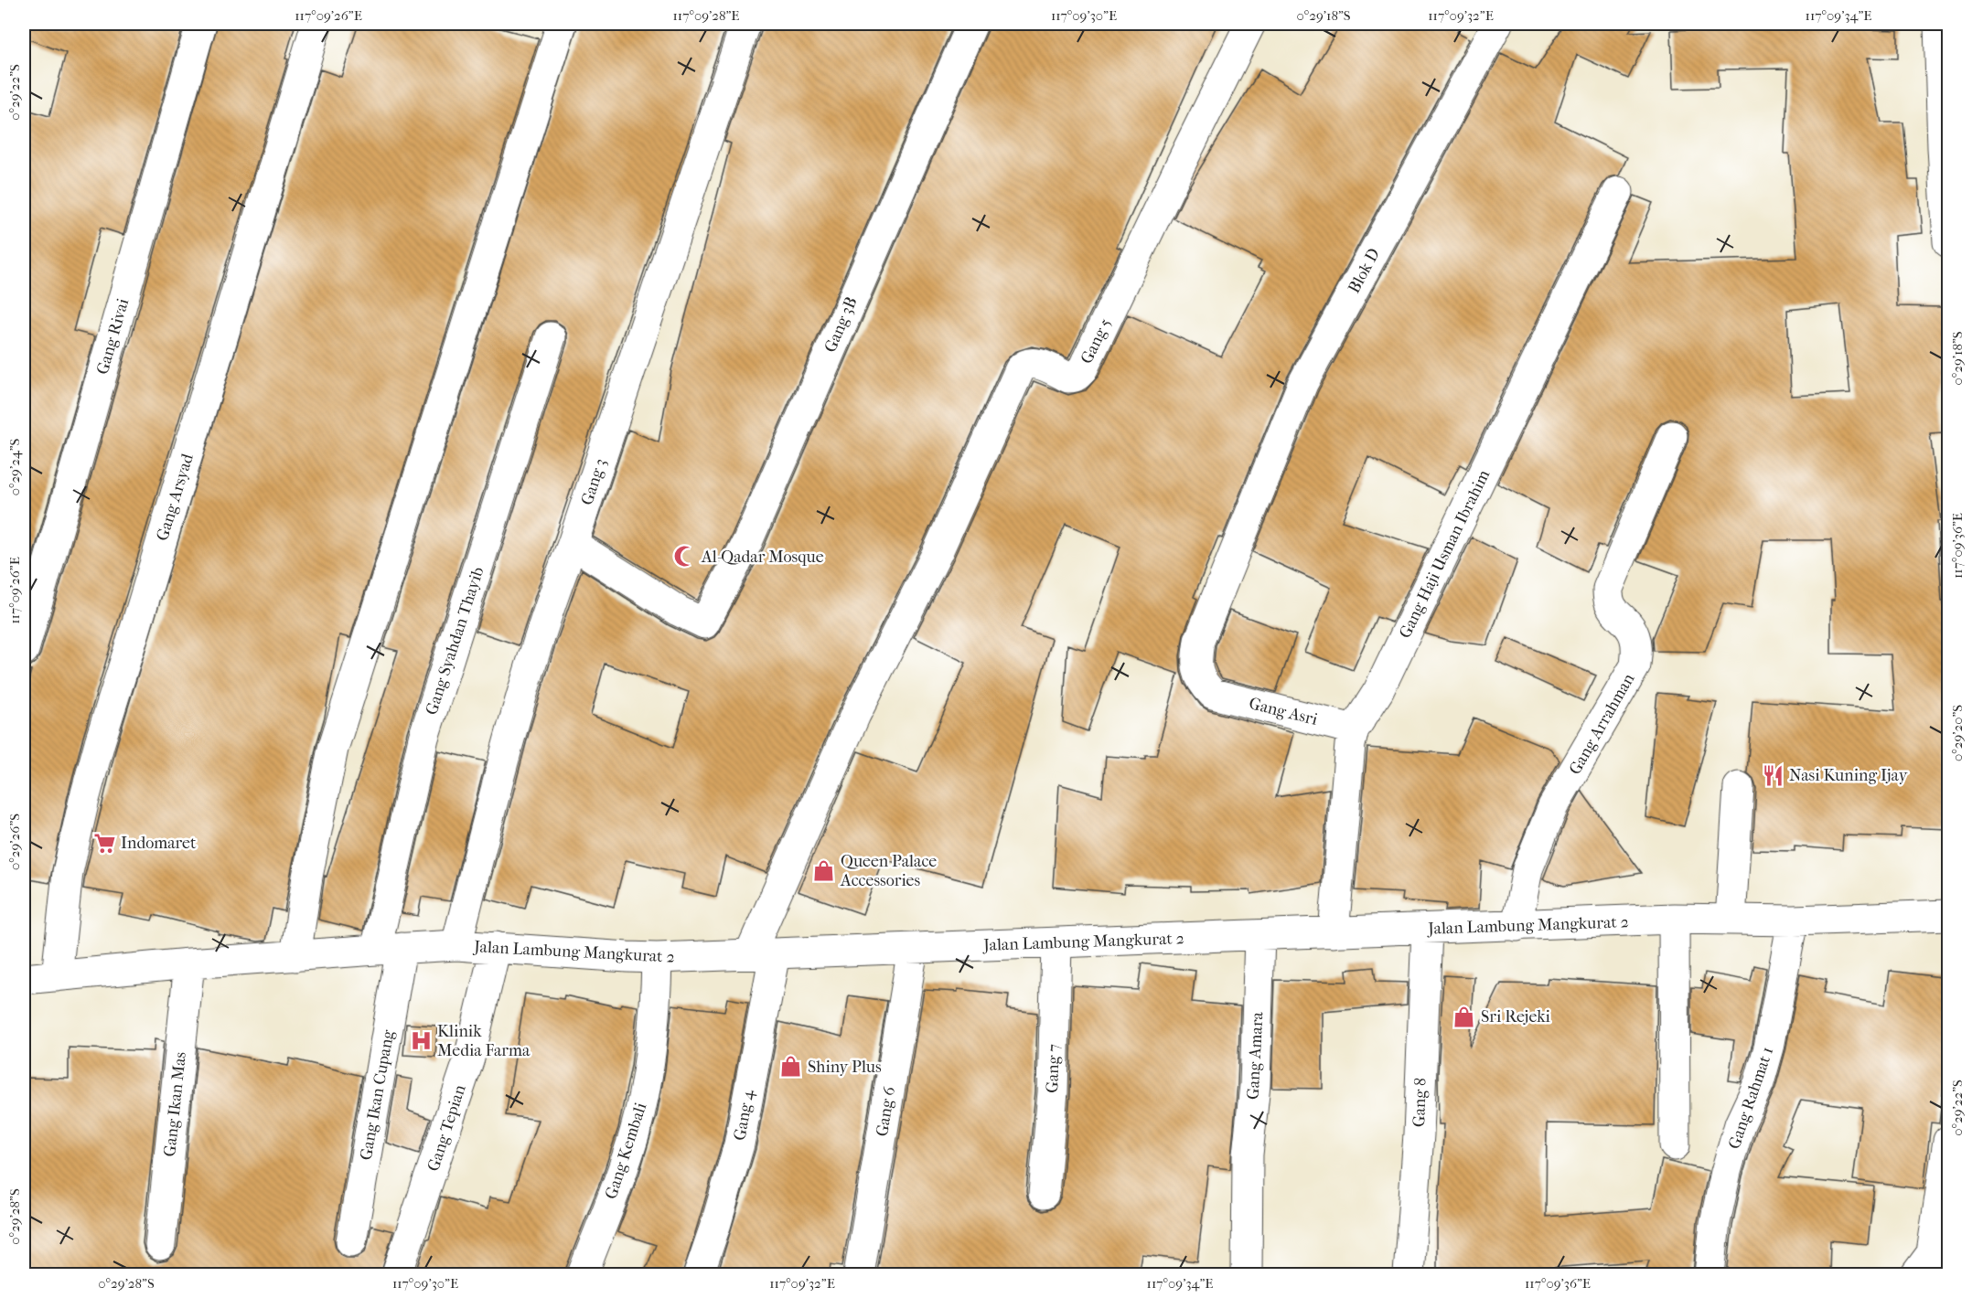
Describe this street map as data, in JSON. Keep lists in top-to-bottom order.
{
  "streets": {
    "street": [
      "Blok D",
      "Gang 3B",
      "Gang Rivai",
      "Gang 5",
      "Gang 3",
      "Gang Arsyad",
      "Gang Haji Usman Ibrahim",
      "Gang Syahdan Thayib",
      "Gang Asri",
      "Gang Arrahman",
      "Jalan Lambung Mangkurat 2",
      "Gang Amara",
      "Gang 7",
      "Gang Ikan Cupang",
      "Gang Rahmat 1",
      "Gang 8",
      "Gang Ikan Mas",
      "Gang 6",
      "Gang 4",
      "Gang Tepian",
      "Gang Kembali"
    ]
  },
  "crossings": [
    ["Blok D", "Gang Asri"],
    ["Gang 3B", "Gang 3"],
    ["Gang 5", "Gang 4"],
    ["Gang 3", "Jalan Lambung Mangkurat 2"],
    ["Gang Arsyad", "Jalan Lambung Mangkurat 2"],
    ["Gang Haji Usman Ibrahim", "Gang Asri"],
    ["Gang Haji Usman Ibrahim", "Jalan Lambung Mangkurat 2"],
    ["Gang Syahdan Thayib", "Jalan Lambung Mangkurat 2"],
    ["Gang Syahdan Thayib", "Gang Ikan Cupang"],
    ["Gang Arrahman", "Jalan Lambung Mangkurat 2"],
    ["Jalan Lambung Mangkurat 2", "Gang Amara"],
    ["Jalan Lambung Mangkurat 2", "Gang 7"],
    ["Jalan Lambung Mangkurat 2", "Gang Ikan Cupang"],
    ["Jalan Lambung Mangkurat 2", "Gang Rahmat 1"],
    ["Jalan Lambung Mangkurat 2", "Gang 8"],
    ["Jalan Lambung Mangkurat 2", "Gang Ikan Mas"],
    ["Jalan Lambung Mangkurat 2", "Gang 6"],
    ["Jalan Lambung Mangkurat 2", "Gang 4"],
    ["Jalan Lambung Mangkurat 2", "Gang Tepian"],
    ["Jalan Lambung Mangkurat 2", "Gang Kembali"]
  ],
  "places": {
    "mosque": ["Al-Qadar Mosque"],
    "restaurant": ["Nasi Kuning Ijay"],
    "supermarket": ["Indomaret"],
    "shop": ["Queen Palace Accessories", "Sri Rejeki", "Shiny Plus"],
    "hospital": ["Klinik Media Farma"]
  },
  "coordinates": [
    "117°09'26\"E",
    "117°09'28\"E",
    "117°09'30\"E",
    "0°29'18\"S",
    "117°09'32\"E",
    "117°09'34\"E",
    "0°29'22\"S",
    "0°29'24\"S",
    "117°09'36\"E",
    "0°29'20\"S",
    "0°29'26\"S",
    "0°29'28\"S"
  ]
}
